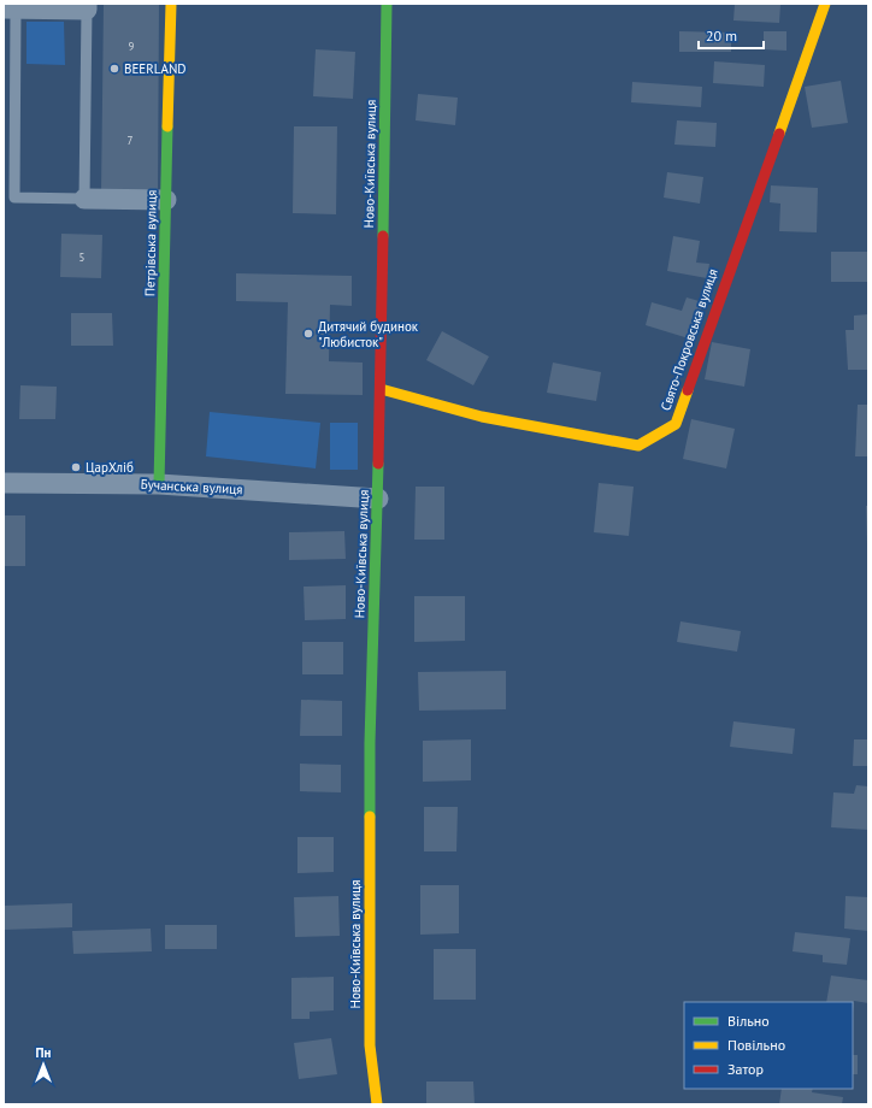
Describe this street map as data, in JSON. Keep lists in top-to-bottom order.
{
  "streets": {
    "street": [
      "Ново-Київська вулиця",
      "Петрівська вулиця",
      "Свято-Покровська вулиця",
      "Бучанська вулиця"
    ]
  },
  "crossings": [
    ["Ново-Київська вулиця", "Свято-Покровська вулиця"],
    ["Ново-Київська вулиця", "Бучанська вулиця"],
    ["Петрівська вулиця", "Бучанська вулиця"]
  ],
  "places": ["BEERLAND", "Дитячий будинок \"Любисток\"", "ЦарХліб"],
  "house_numbers": ["9", "7", "5"],
  "legend": ["Вільно", "Повільно", "Затор"],
  "scale_bar": "20 m",
  "north": "top"
}
